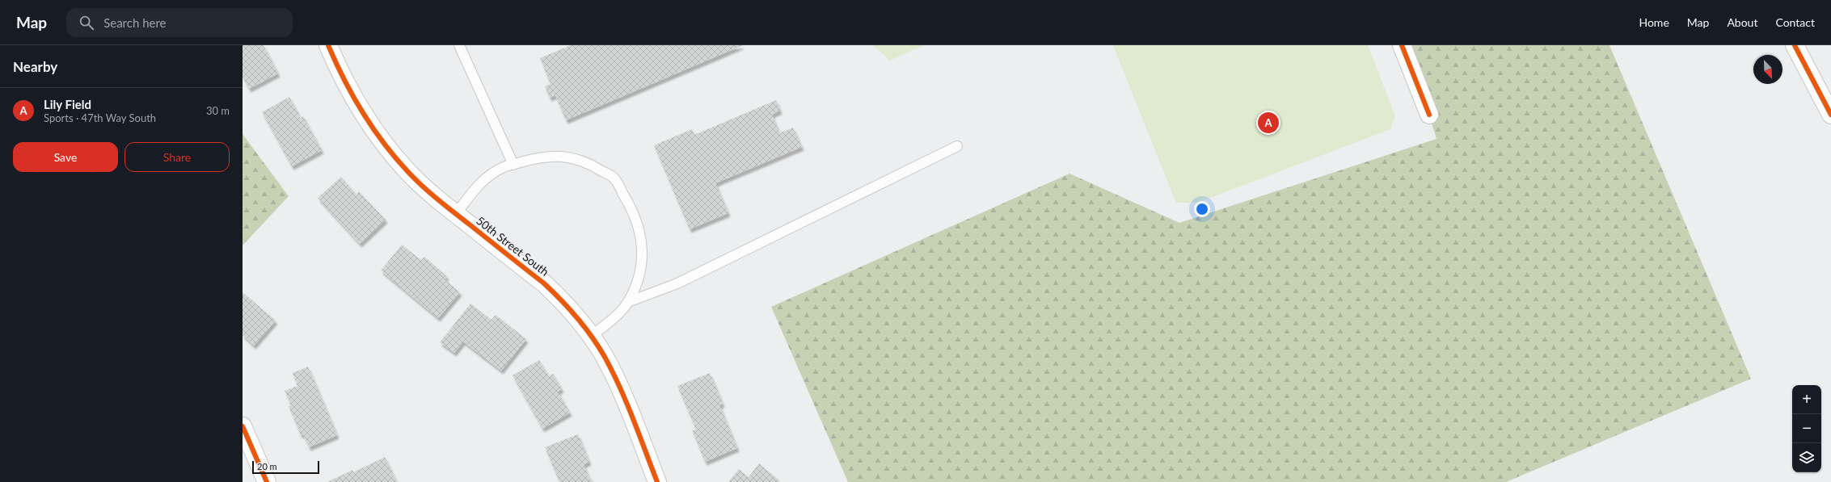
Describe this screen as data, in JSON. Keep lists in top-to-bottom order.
{
  "streets": {
    "street": ["50th Street South"]
  },
  "scale_bar": "20 m",
  "north": "bottom right",
  "page": {
    "header": "Map",
    "search": "Search here",
    "nav": [
      "Home",
      "Map",
      "About",
      "Contact"
    ],
    "heading": "Nearby",
    "list": [
      {
        "mark": "A",
        "name": "Lily Field",
        "note": "Sports · 47th Way South",
        "value": "30 m"
      }
    ],
    "pins": "A",
    "buttons": ["Save", "Share"],
    "map_buttons": ["+", "−"],
    "scale": "20 m"
  }
}
